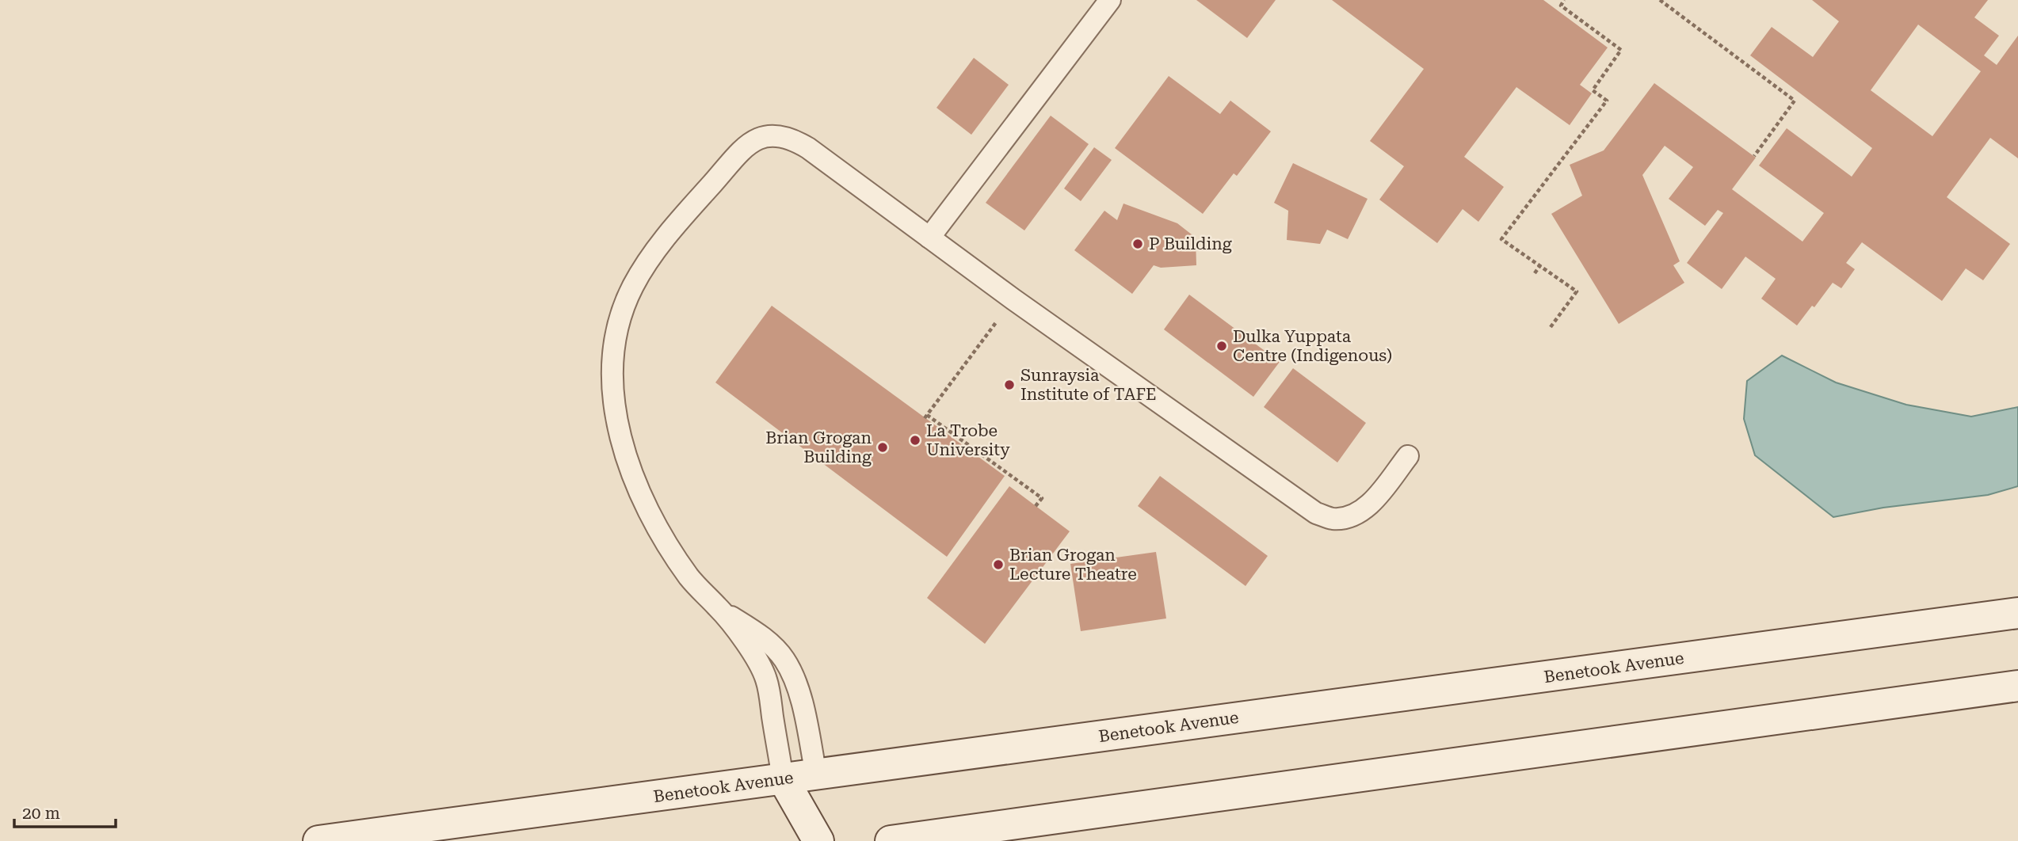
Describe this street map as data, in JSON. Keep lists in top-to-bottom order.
{
  "streets": {
    "main road": ["Benetook Avenue"]
  },
  "places": [
    "P Building",
    "Dulka Yuppata Centre (Indigenous)",
    "Sunraysia Institute of TAFE",
    "La Trobe University",
    "Brian Grogan Building",
    "Brian Grogan Lecture Theatre"
  ],
  "scale_bar": "20 m"
}
